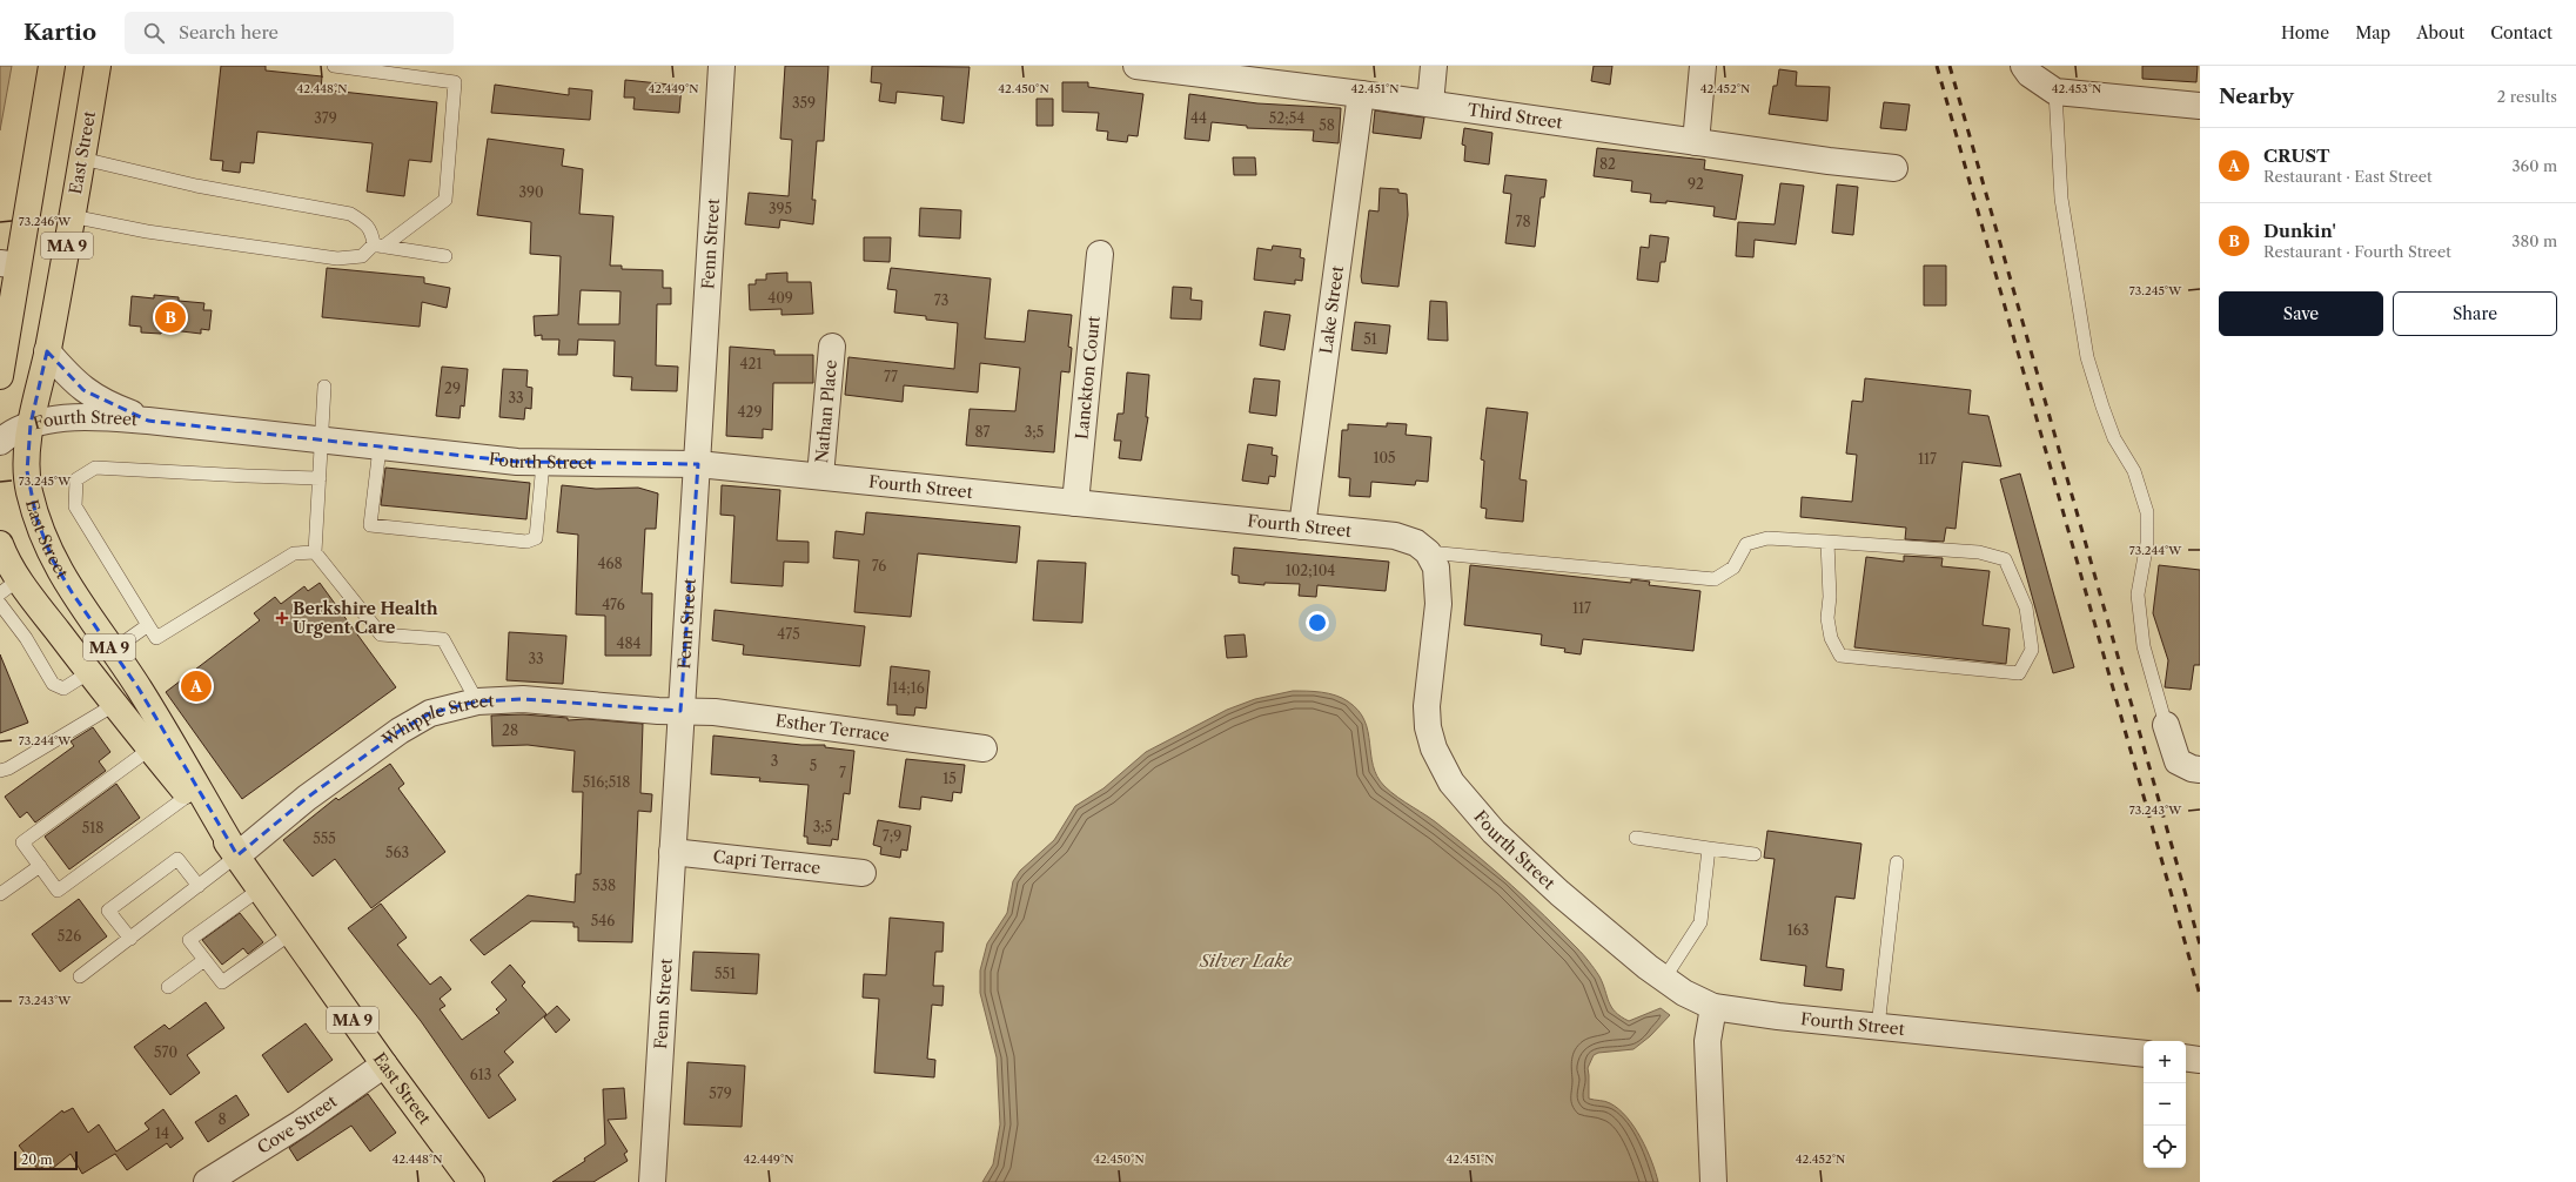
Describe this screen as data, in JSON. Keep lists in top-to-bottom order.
{
  "streets": {
    "highway": ["East Street", "MA 9"],
    "street": [
      "Third Street",
      "Fenn Street",
      "Lake Street",
      "Lanckton Court",
      "Nathan Place",
      "Fourth Street",
      "Whipple Street",
      "Esther Terrace",
      "Capri Terrace",
      "Cove Street"
    ]
  },
  "crossings": [
    ["Third Street", "Lake Street"],
    ["East Street", "Fourth Street"],
    ["East Street", "Whipple Street"],
    ["East Street", "Cove Street"],
    ["Fenn Street", "Fourth Street"],
    ["Fenn Street", "Whipple Street"],
    ["Fenn Street", "Esther Terrace"],
    ["Fenn Street", "Capri Terrace"],
    ["Lake Street", "Fourth Street"],
    ["Lanckton Court", "Fourth Street"],
    ["Nathan Place", "Fourth Street"],
    ["Whipple Street", "Esther Terrace"]
  ],
  "water": ["Silver Lake"],
  "places": {
    "health": ["Berkshire Health Urgent Care"]
  },
  "house_numbers": [
    "359",
    "379",
    "44",
    "52;54",
    "58",
    "82",
    "92",
    "390",
    "395",
    "78",
    "409",
    "73",
    "51",
    "421",
    "77",
    "29",
    "33",
    "429",
    "87",
    "3;5",
    "105",
    "117",
    "468",
    "76",
    "102;104",
    "476",
    "117",
    "475",
    "484",
    "33",
    "14;16",
    "28",
    "3",
    "5",
    "7",
    "15",
    "516;518",
    "3;5",
    "518",
    "7;9",
    "555",
    "563",
    "538",
    "546",
    "163",
    "526",
    "551",
    "570",
    "613",
    "579",
    "8",
    "14"
  ],
  "scale_bar": "20 m",
  "page": {
    "header": "Kartio",
    "search": "Search here",
    "nav": [
      "Home",
      "Map",
      "About",
      "Contact"
    ],
    "heading": ["Nearby", "2 results"],
    "list": [
      {
        "mark": "A",
        "name": "CRUST",
        "note": "Restaurant · East Street",
        "value": "360 m"
      },
      {
        "mark": "B",
        "name": "Dunkin'",
        "note": "Restaurant · Fourth Street",
        "value": "380 m"
      }
    ],
    "buttons": ["Save", "Share"],
    "pins": ["B", "A"],
    "map_buttons": ["+", "−"],
    "scale": "20 m"
  },
  "coordinates": [
    "42.448°N",
    "42.449°N",
    "42.450°N",
    "42.451°N",
    "42.452°N",
    "42.453°N",
    "73.246°W",
    "73.245°W",
    "73.244°W",
    "73.243°W"
  ]
}
